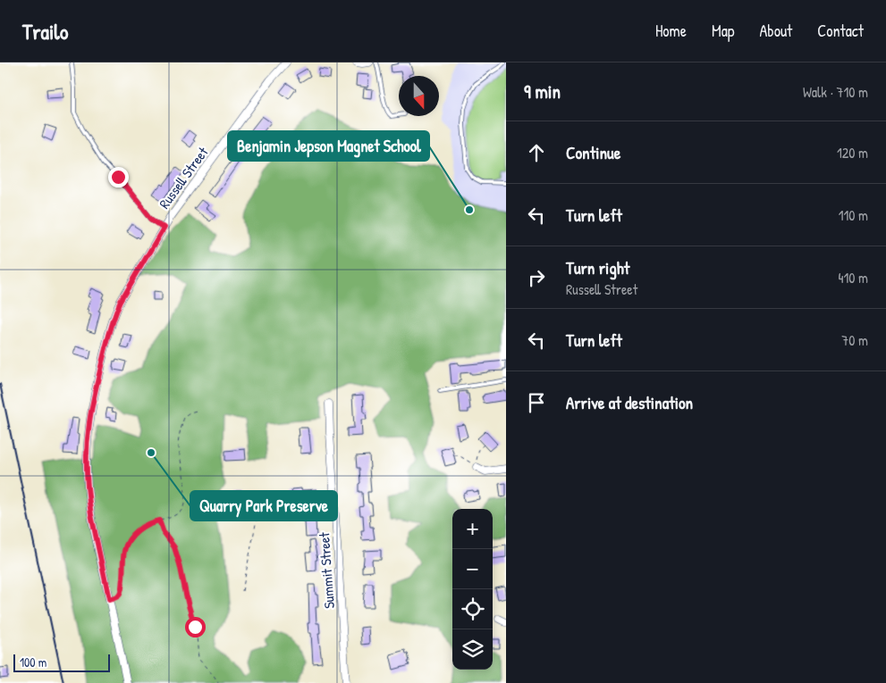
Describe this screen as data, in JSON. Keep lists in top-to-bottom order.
{
  "streets": {
    "street": ["Russell Street", "Summit Street"]
  },
  "places": ["Benjamin Jepson Magnet School", "Quarry Park Preserve"],
  "scale_bar": "100 m",
  "north": "bottom",
  "page": {
    "header": "Trailo",
    "nav": [
      "Home",
      "Map",
      "About",
      "Contact"
    ],
    "heading": ["9 min", "Walk · 710 m"],
    "list": [
      ["Continue", "120 m"],
      ["Turn left", "110 m"],
      ["Turn right", "Russell Street", "410 m"],
      ["Turn left", "70 m"],
      "Arrive at destination"
    ],
    "map_buttons": ["+", "−"],
    "scale": "100 m"
  }
}
